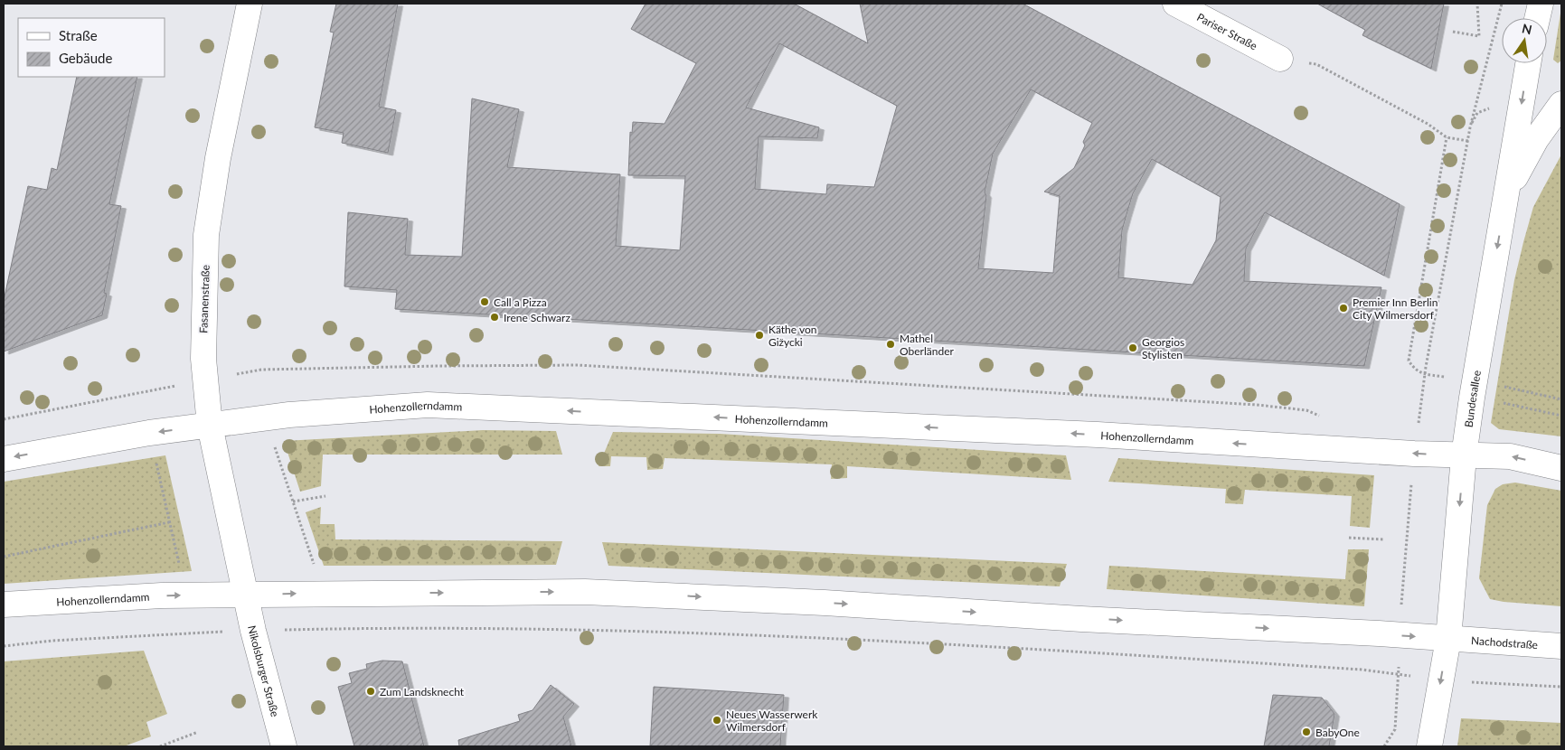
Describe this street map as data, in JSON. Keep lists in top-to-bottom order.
{
  "streets": {
    "main road": [
      "Pariser Straße",
      "Fasanenstraße",
      "Bundesallee",
      "Hohenzollerndamm",
      "Nachodstraße",
      "Nikolsburger Straße"
    ]
  },
  "crossings": [
    ["Fasanenstraße", "Hohenzollerndamm"],
    ["Fasanenstraße", "Nikolsburger Straße"],
    ["Bundesallee", "Hohenzollerndamm"],
    ["Bundesallee", "Nachodstraße"],
    ["Hohenzollerndamm", "Nachodstraße"],
    ["Hohenzollerndamm", "Nikolsburger Straße"]
  ],
  "one_way": ["Bundesallee"],
  "places": [
    "Call a Pizza",
    "Premier Inn Berlin City Wilmersdorf",
    "Irene Schwarz",
    "Käthe von Gižycki",
    "Mathel Oberländer",
    "Georgios Stylisten",
    "Zum Landsknecht",
    "Neues Wasserwerk Wilmersdorf",
    "BabyOne"
  ],
  "legend": ["Straße", "Gebäude"],
  "north": "top"
}
